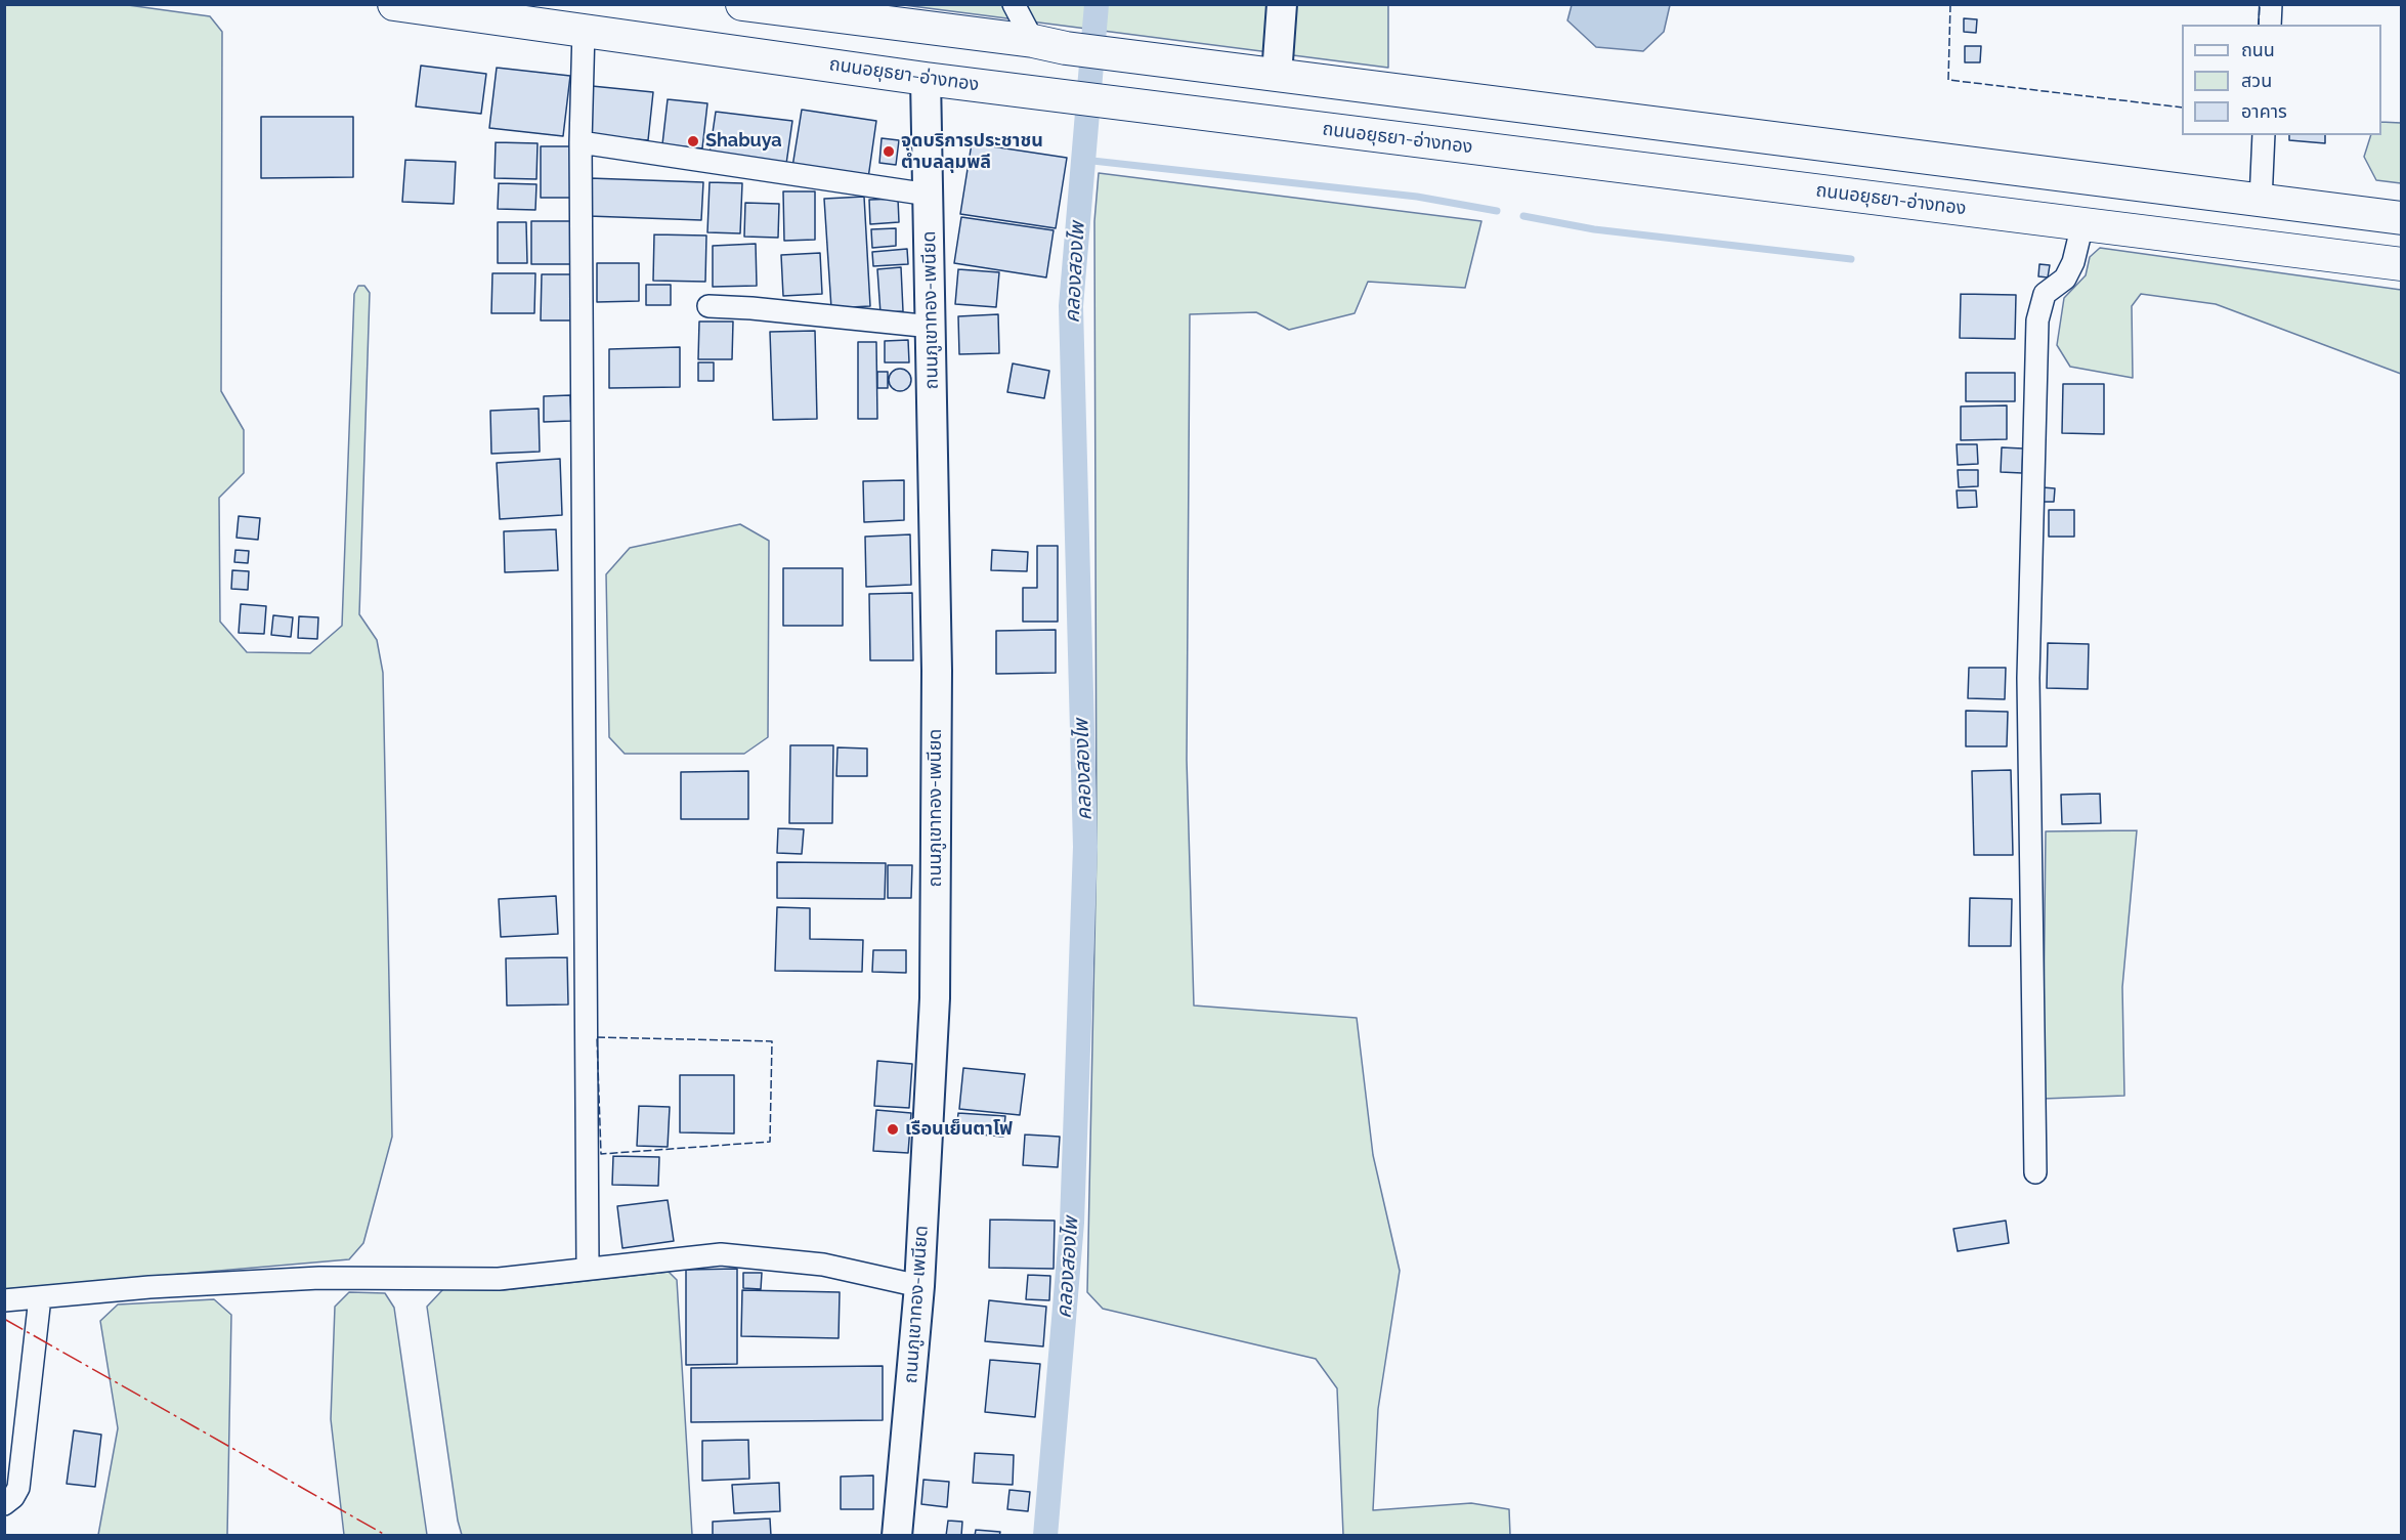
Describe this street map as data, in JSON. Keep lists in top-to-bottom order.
{
  "streets": {
    "main road": ["ถนนอยุธยา-อ่างทอง"],
    "street": ["ถนนภูเขาทอง-เพนียด"]
  },
  "crossings": [
    ["ถนนอยุธยา-อ่างทอง", "ถนนภูเขาทอง-เพนียด"]
  ],
  "water": ["คลองสองไพ"],
  "places": ["Shabuya", "จุดบริการประชาชน ตำบลลุมพลี", "เรือนเย็นตาโฟ"],
  "legend": ["ถนน", "สวน", "อาคาร"]
}
